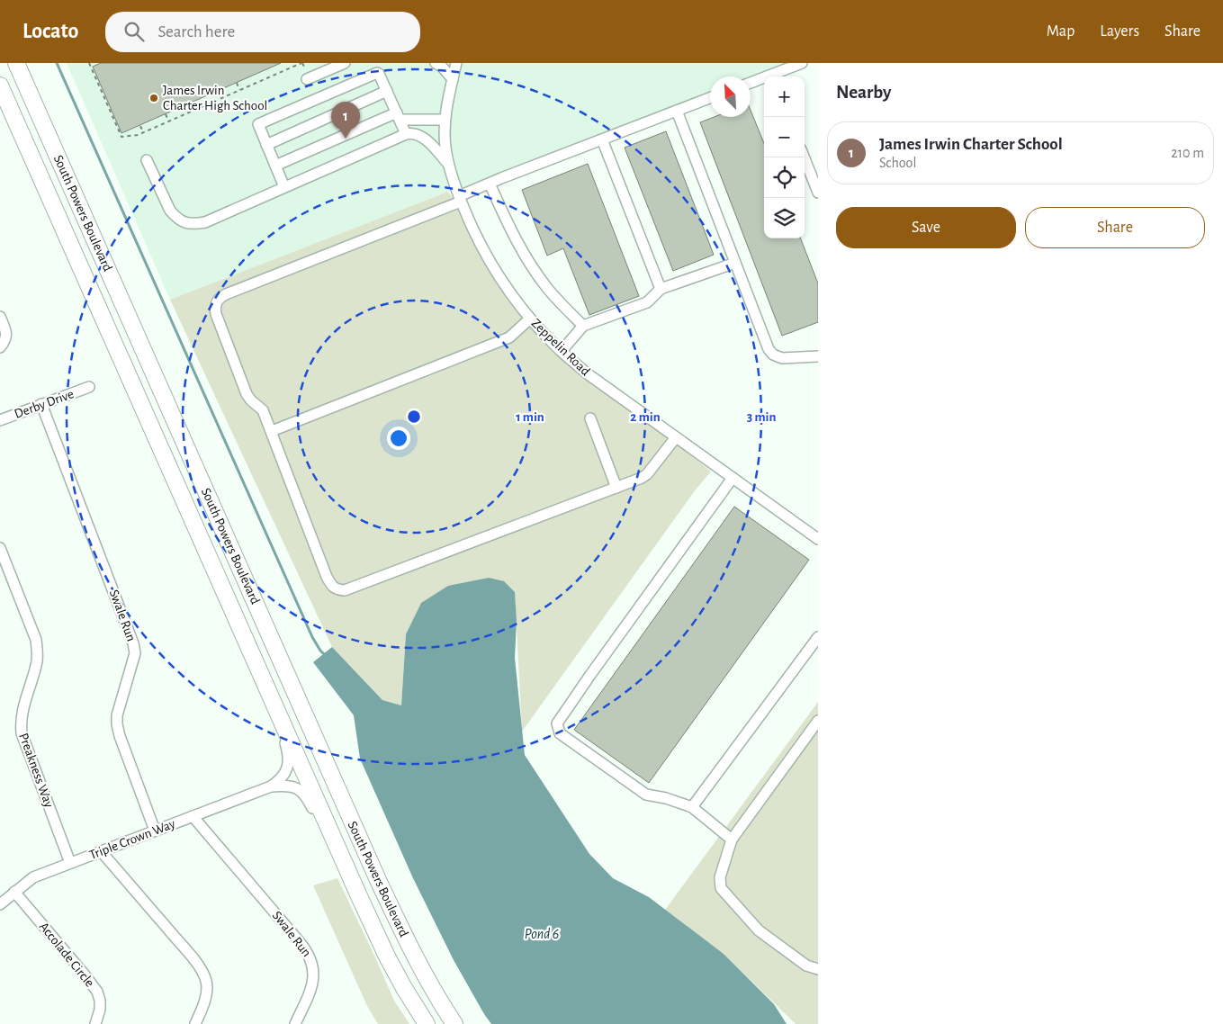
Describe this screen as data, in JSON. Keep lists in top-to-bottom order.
{
  "streets": {
    "highway": ["South Powers Boulevard"],
    "street": [
      "Zeppelin Road",
      "Derby Drive",
      "Swale Run",
      "Preakness Way",
      "Triple Crown Way",
      "Accolade Circle"
    ]
  },
  "crossings": [
    ["South Powers Boulevard", "Triple Crown Way"],
    ["Derby Drive", "Swale Run"],
    ["Swale Run", "Triple Crown Way"],
    ["Preakness Way", "Triple Crown Way"],
    ["Triple Crown Way", "Accolade Circle"]
  ],
  "water": ["Pond 6"],
  "places": ["James Irwin Charter High School"],
  "north": "top left",
  "page": {
    "header": "Locato",
    "search": "Search here",
    "nav": ["Map", "Layers", "Share"],
    "heading": "Nearby",
    "map_buttons": ["+", "−"],
    "pins": "1",
    "list": [
      {
        "mark": "1",
        "name": "James Irwin Charter School",
        "note": "School",
        "value": "210 m"
      }
    ],
    "buttons": ["Save", "Share"]
  },
  "rings": ["1 min", "2 min", "3 min"]
}
